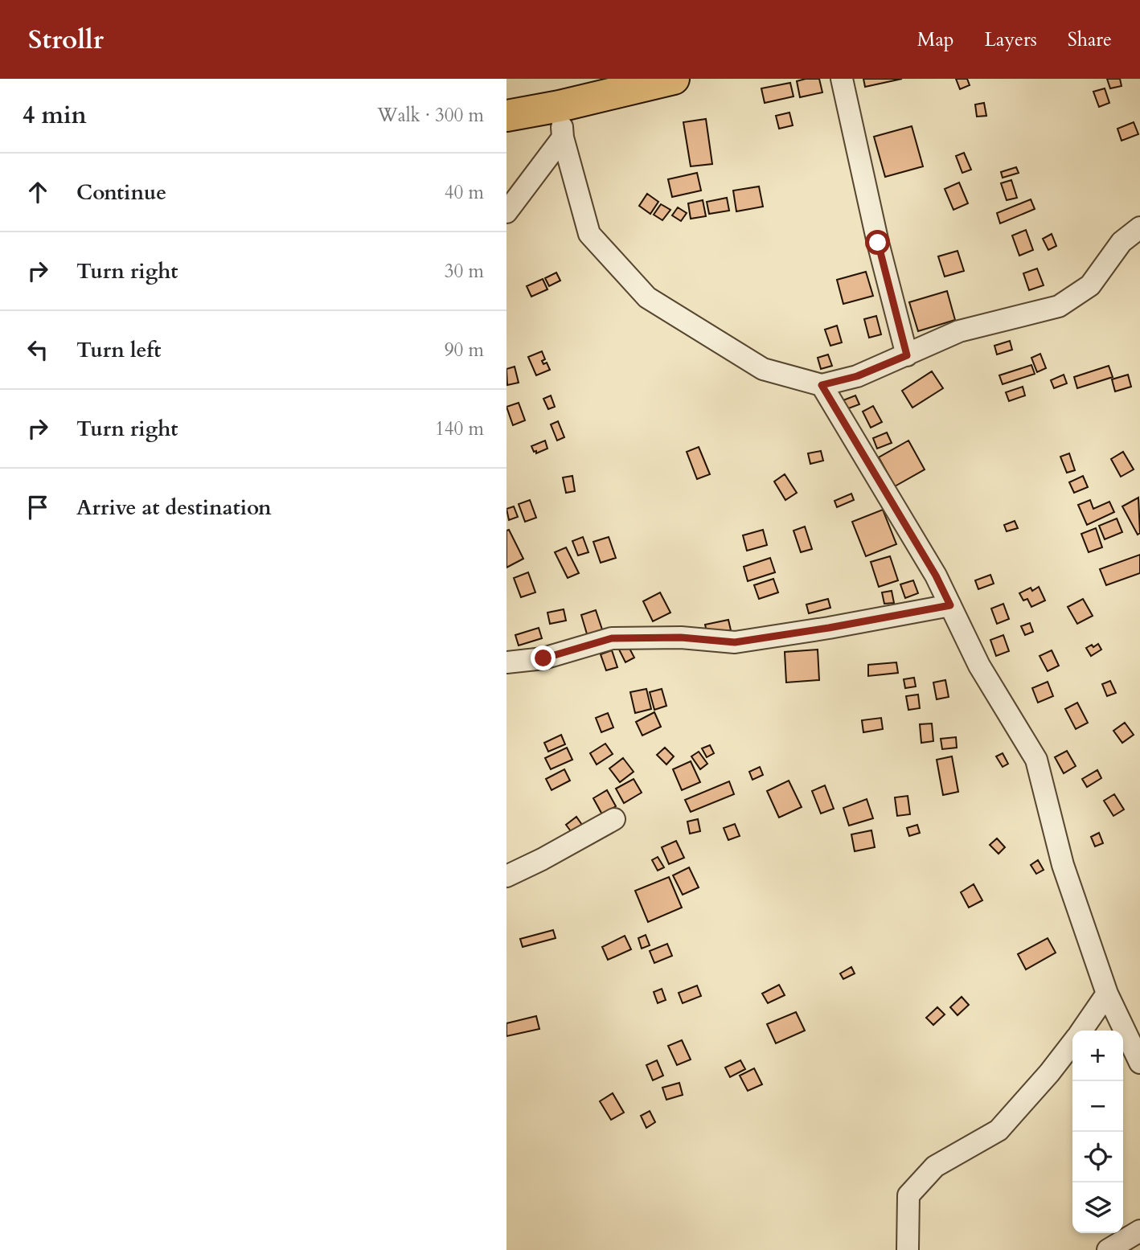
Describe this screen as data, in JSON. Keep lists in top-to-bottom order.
{
  "page": {
    "header": "Strollr",
    "nav": ["Map", "Layers", "Share"],
    "heading": ["4 min", "Walk · 300 m"],
    "list": [
      ["Continue", "40 m"],
      ["Turn right", "30 m"],
      ["Turn left", "90 m"],
      ["Turn right", "140 m"],
      "Arrive at destination"
    ],
    "map_buttons": ["+", "−"]
  }
}
